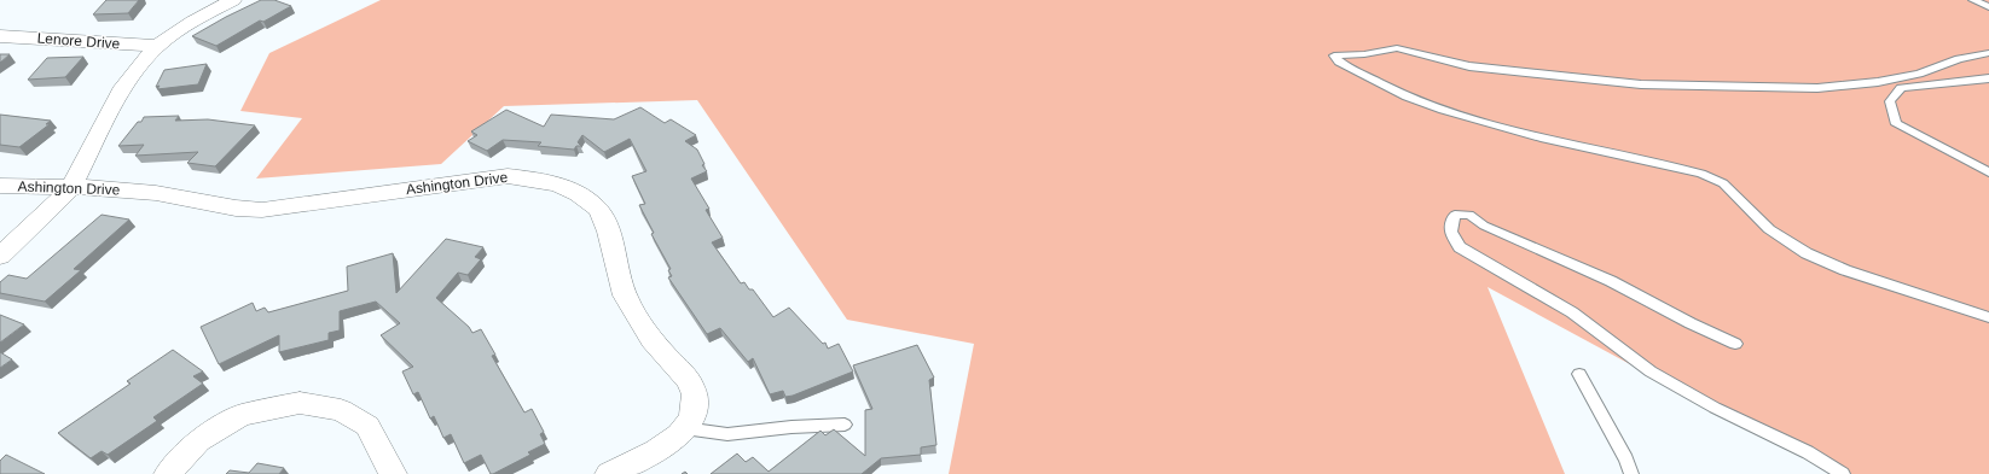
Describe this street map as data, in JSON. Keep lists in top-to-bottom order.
{
  "streets": {
    "street": ["Lenore Drive", "Ashington Drive"]
  }
}
